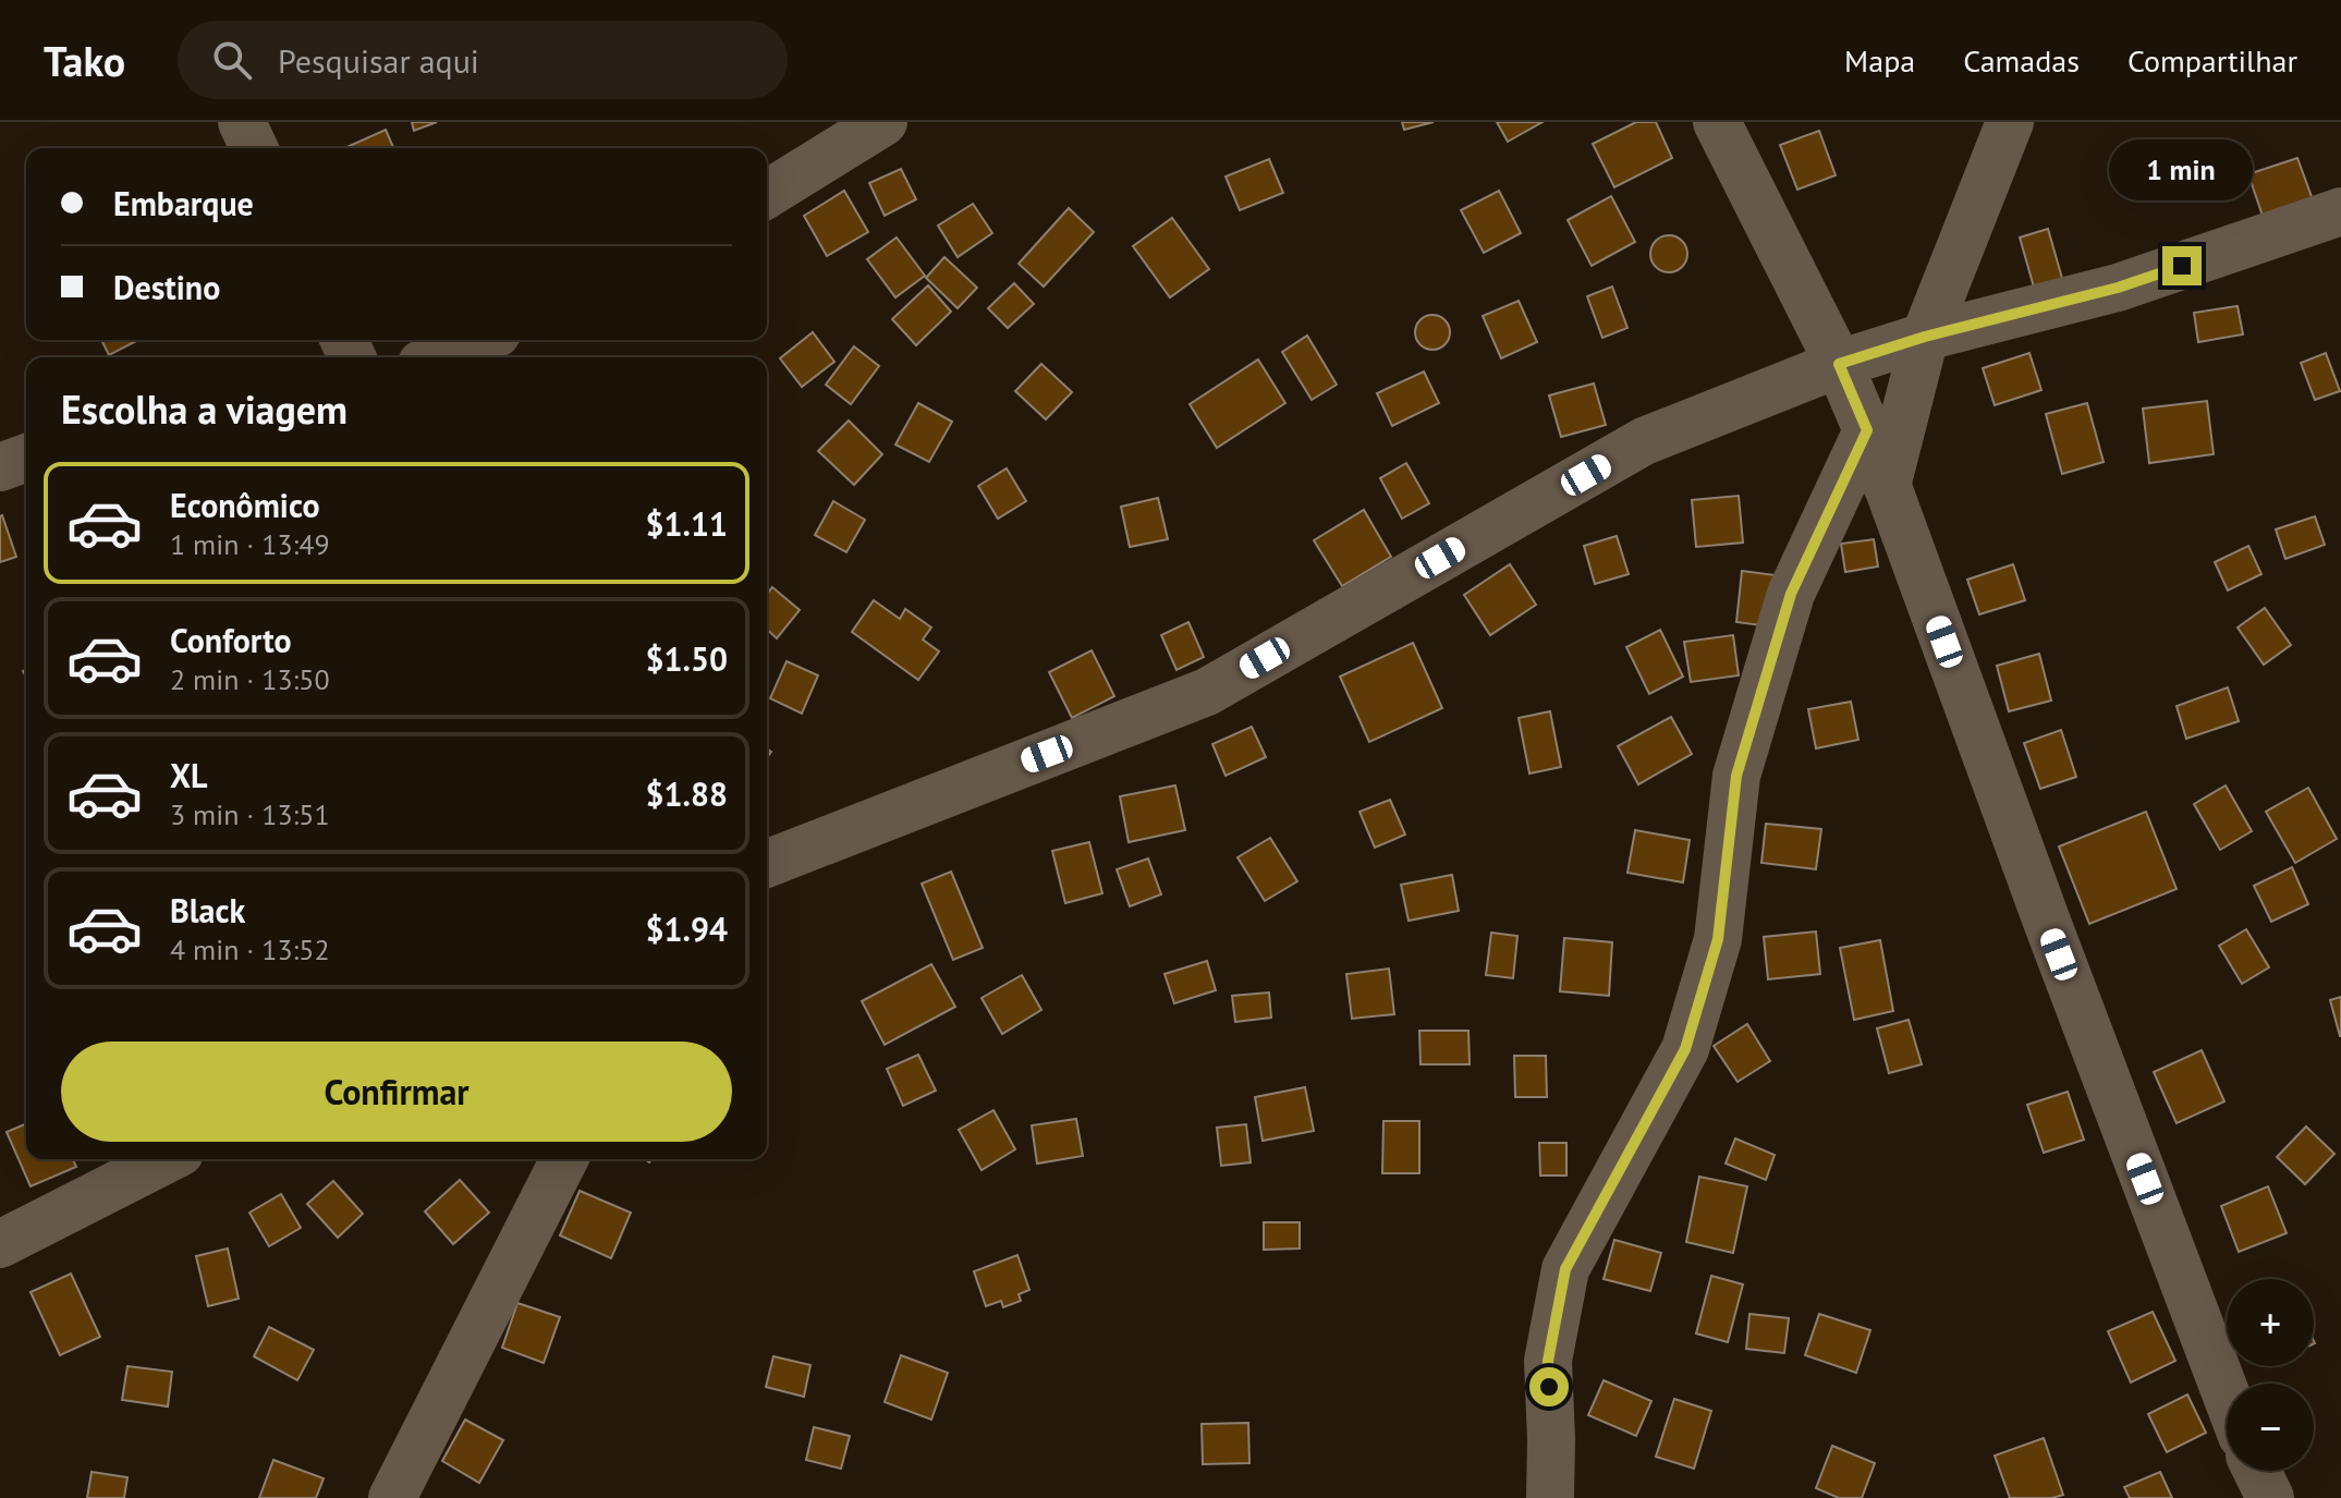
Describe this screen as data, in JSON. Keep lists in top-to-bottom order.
{
  "page": {
    "header": "Tako",
    "search": "Pesquisar aqui",
    "nav": ["Mapa", "Camadas", "Compartilhar"],
    "bubble": "1 min",
    "banner": ["Embarque", "Destino"],
    "heading": "Escolha a viagem",
    "list": [
      {
        "name": "Econômico",
        "note": "1 min · 13:49",
        "value": "$1.11"
      },
      {
        "name": "Conforto",
        "note": "2 min · 13:50",
        "value": "$1.50"
      },
      {
        "name": "XL",
        "note": "3 min · 13:51",
        "value": "$1.88"
      },
      {
        "name": "Black",
        "note": "4 min · 13:52",
        "value": "$1.94"
      }
    ],
    "buttons": "Confirmar",
    "map_buttons": ["+", "−"]
  }
}
